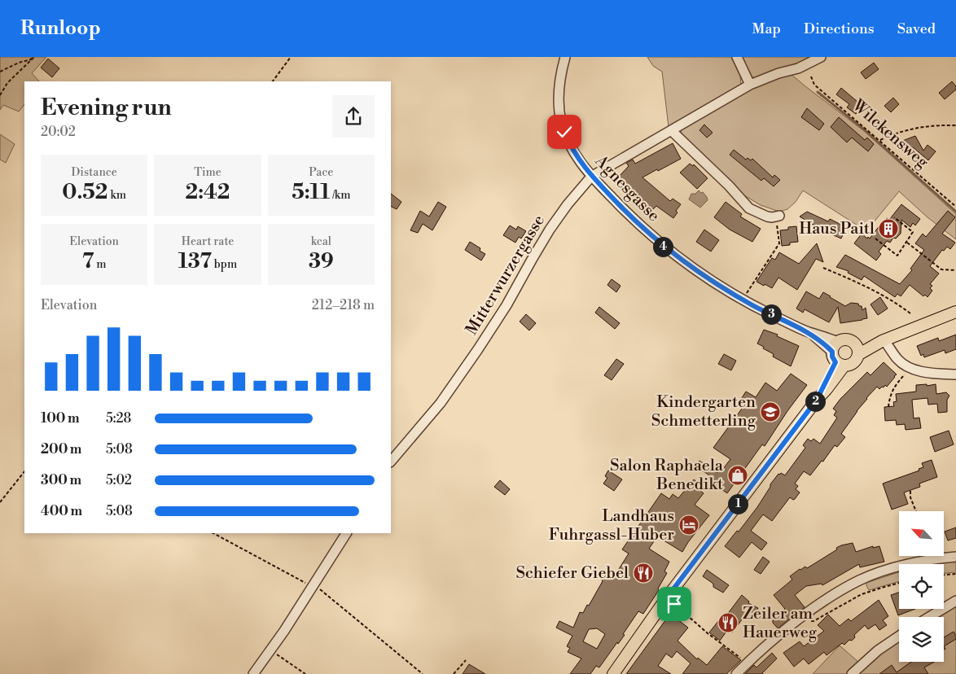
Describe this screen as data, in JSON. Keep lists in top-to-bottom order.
{
  "streets": {
    "street": ["Agnesgasse", "Mitterwurzergasse"],
    "path": ["Wilckensweg"]
  },
  "crossings": [
    ["Agnesgasse", "Mitterwurzergasse"]
  ],
  "places": {
    "building": ["Haus Paitl"],
    "school or university": ["Kindergarten Schmetterling"],
    "shop": ["Salon Raphaela Benedikt"],
    "hotel": ["Landhaus Fuhrgassl-Huber"],
    "restaurant": ["Schiefer Giebel", "Zeiler am Hauerweg"]
  },
  "north": "top left",
  "page": {
    "header": "Runloop",
    "nav": ["Map", "Directions", "Saved"],
    "heading": ["Evening run", "20:02"],
    "stats": [
      ["Distance", "0.52 km"],
      ["Time", "2:42"],
      ["Pace", "5:11 /km"],
      ["Elevation", "7 m"],
      ["Heart rate", "137 bpm"],
      ["kcal", "39"]
    ],
    "pins": [
      "4",
      "3",
      "2",
      "1"
    ],
    "chart": ["Elevation", "212–218 m"],
    "list": [
      {
        "name": "100 m",
        "note": "5:28"
      },
      {
        "name": "200 m",
        "note": "5:08"
      },
      {
        "name": "300 m",
        "note": "5:02"
      },
      {
        "name": "400 m",
        "note": "5:08"
      }
    ]
  }
}
